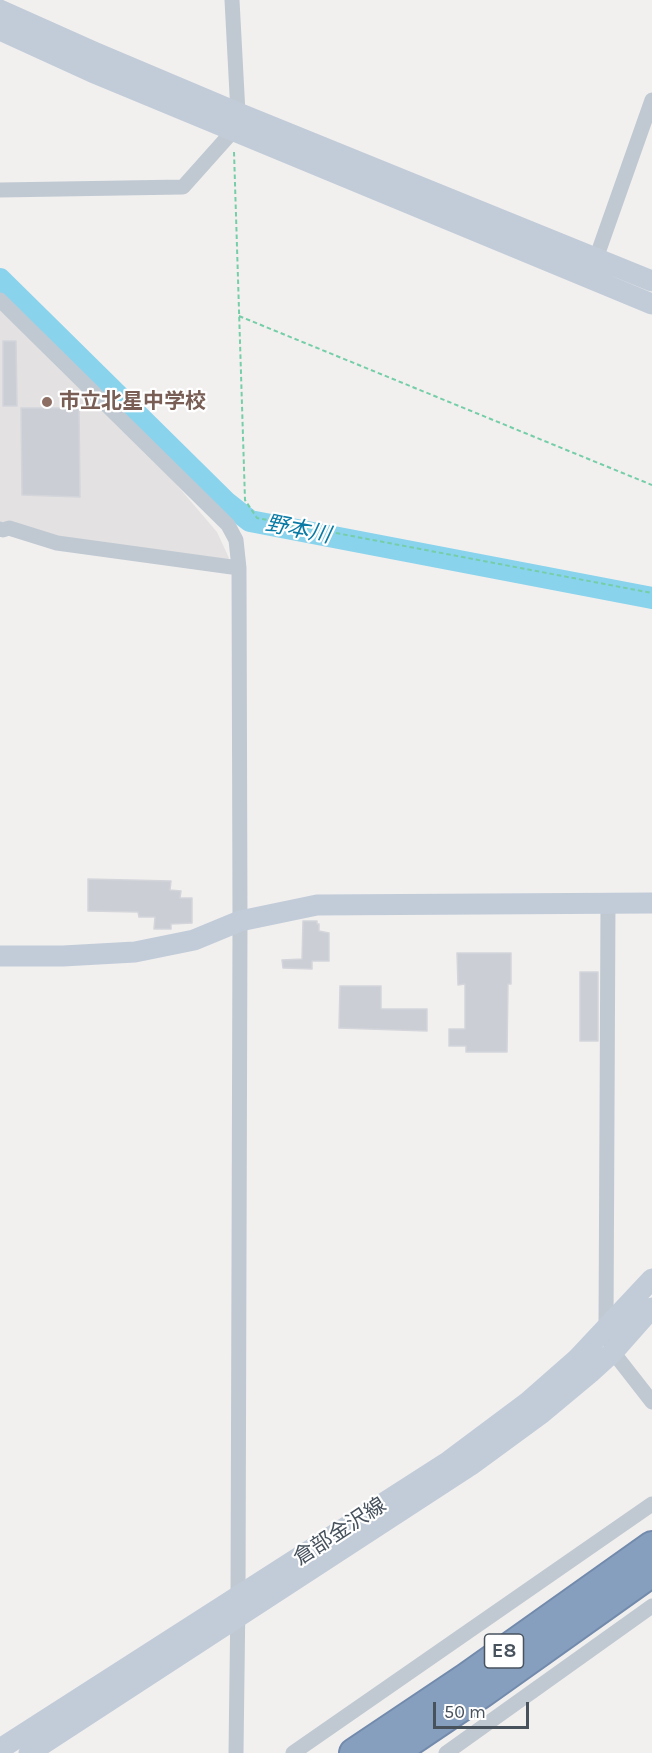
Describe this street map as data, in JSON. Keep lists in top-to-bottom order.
{
  "streets": {
    "highway": ["E8"],
    "street": ["倉部金沢線"]
  },
  "water": ["野本川"],
  "places": ["市立北星中学校"],
  "scale_bar": "50 m"
}
